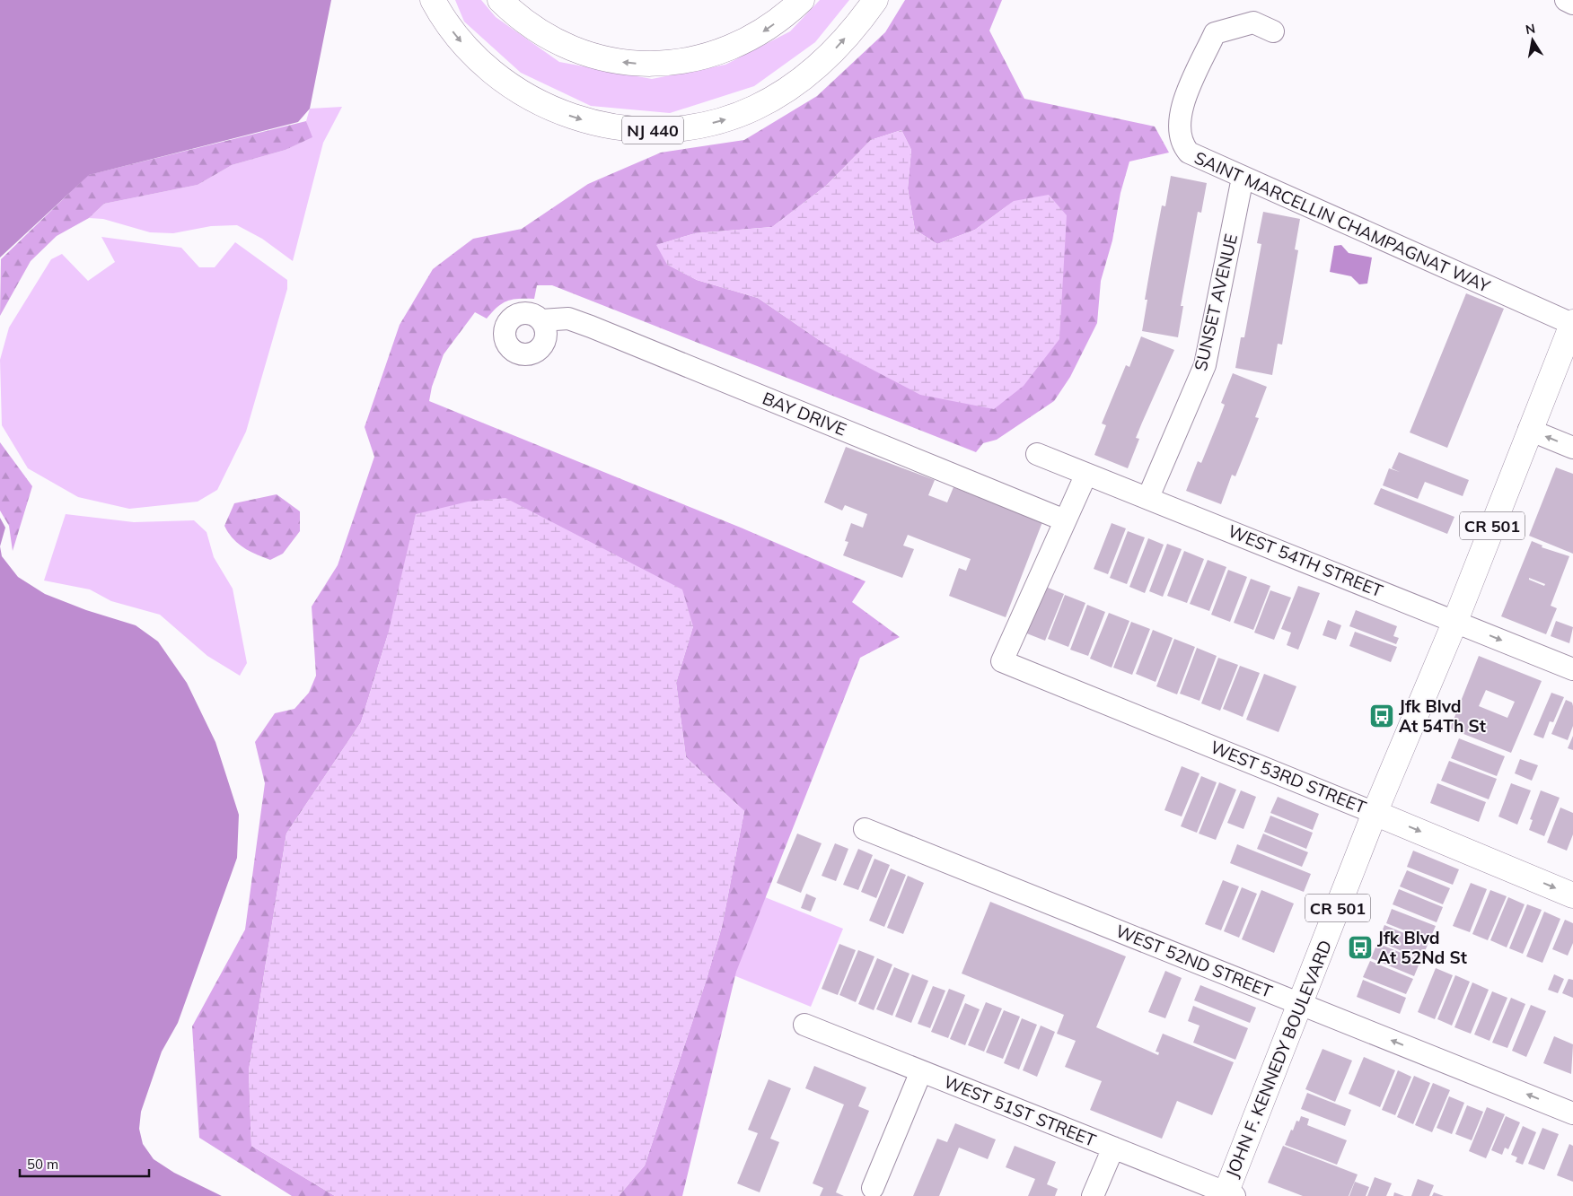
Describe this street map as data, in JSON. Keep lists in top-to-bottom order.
{
  "streets": {
    "main road": [
      "NJ 440",
      "CR 501",
      "WEST 53RD STREET",
      "JOHN F. KENNEDY BOULEVARD"
    ],
    "street": [
      "SAINT MARCELLIN CHAMPAGNAT WAY",
      "SUNSET AVENUE",
      "BAY DRIVE",
      "WEST 54TH STREET",
      "WEST 52ND STREET",
      "WEST 51ST STREET"
    ]
  },
  "crossings": [
    ["SAINT MARCELLIN CHAMPAGNAT WAY", "SUNSET AVENUE"],
    ["SAINT MARCELLIN CHAMPAGNAT WAY", "JOHN F. KENNEDY BOULEVARD"],
    ["SUNSET AVENUE", "WEST 54TH STREET"],
    ["BAY DRIVE", "WEST 53RD STREET"],
    ["WEST 54TH STREET", "JOHN F. KENNEDY BOULEVARD"],
    ["WEST 53RD STREET", "JOHN F. KENNEDY BOULEVARD"],
    ["WEST 52ND STREET", "JOHN F. KENNEDY BOULEVARD"],
    ["JOHN F. KENNEDY BOULEVARD", "WEST 51ST STREET"]
  ],
  "one_way": ["WEST 52ND STREET"],
  "places": {
    "bus stop": ["Jfk Blvd At 54Th St", "Jfk Blvd At 52Nd St"]
  },
  "scale_bar": "50 m",
  "north": "top"
}
